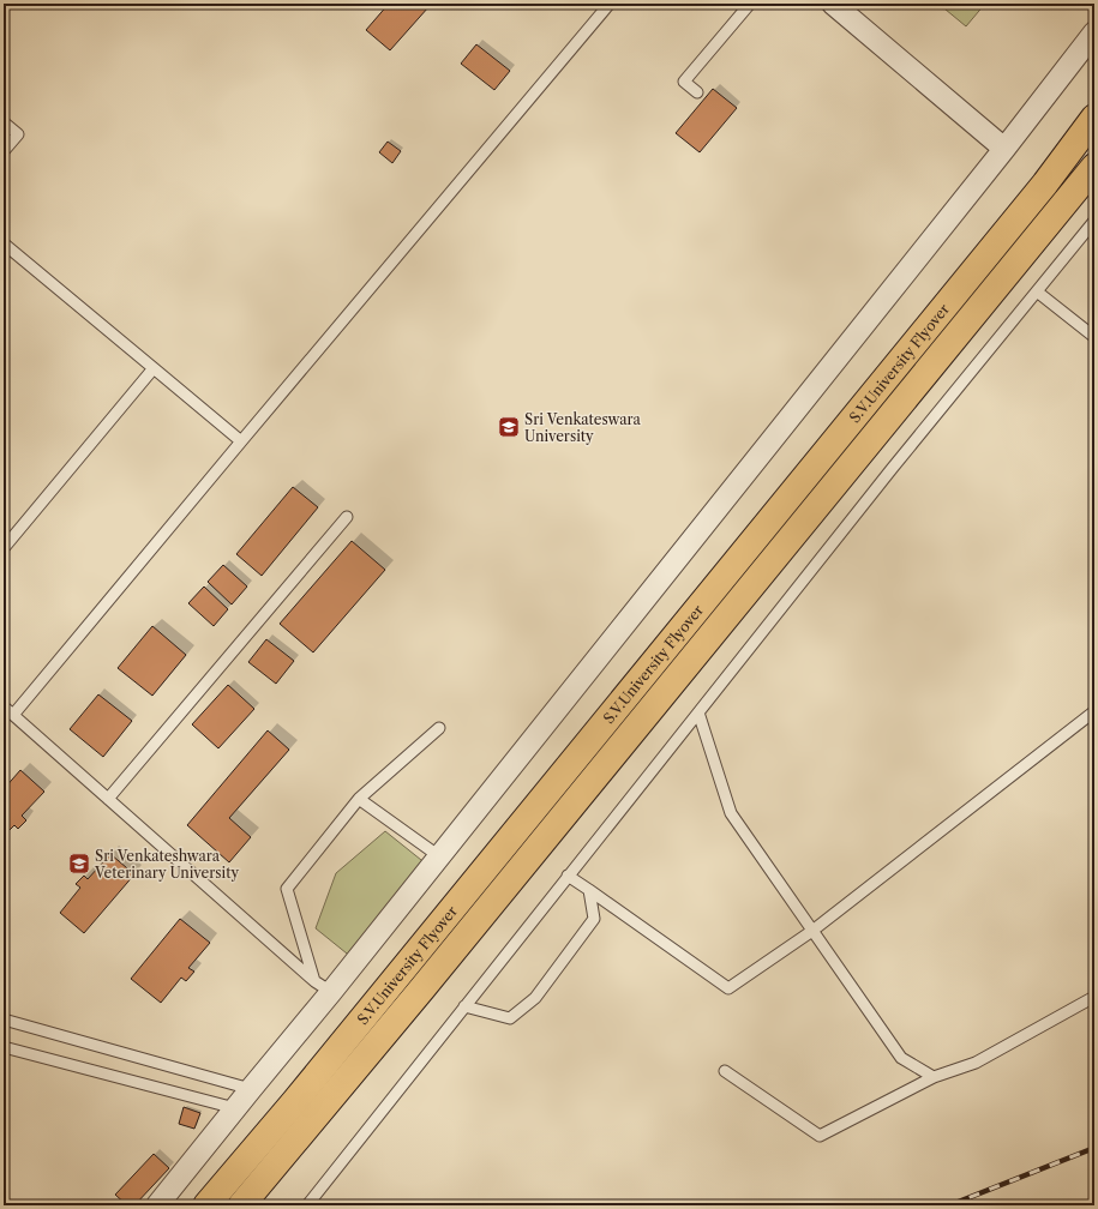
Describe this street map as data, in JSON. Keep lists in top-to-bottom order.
{
  "streets": {
    "main road": ["S.V.University Flyover"]
  },
  "places": {
    "school or university": ["Sri Venkateswara University", "Sri Venkateshwara Veterinary University"]
  }
}
